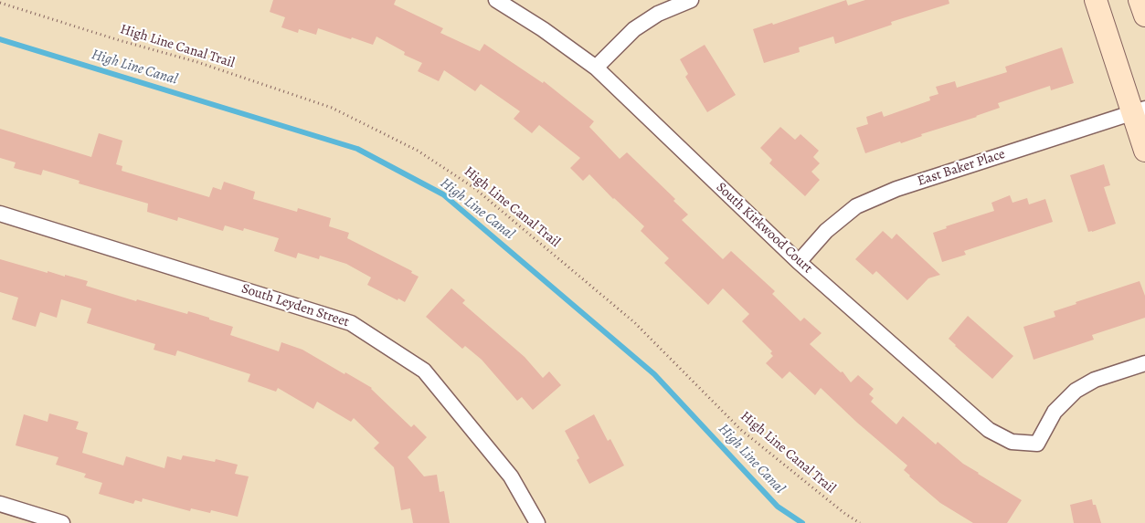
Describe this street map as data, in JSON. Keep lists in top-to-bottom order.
{
  "streets": {
    "street": ["East Baker Place", "South Kirkwood Court", "South Leyden Street"],
    "path": ["High Line Canal Trail"]
  },
  "crossings": [
    ["East Baker Place", "South Kirkwood Court"]
  ],
  "water": ["High Line Canal"]
}
